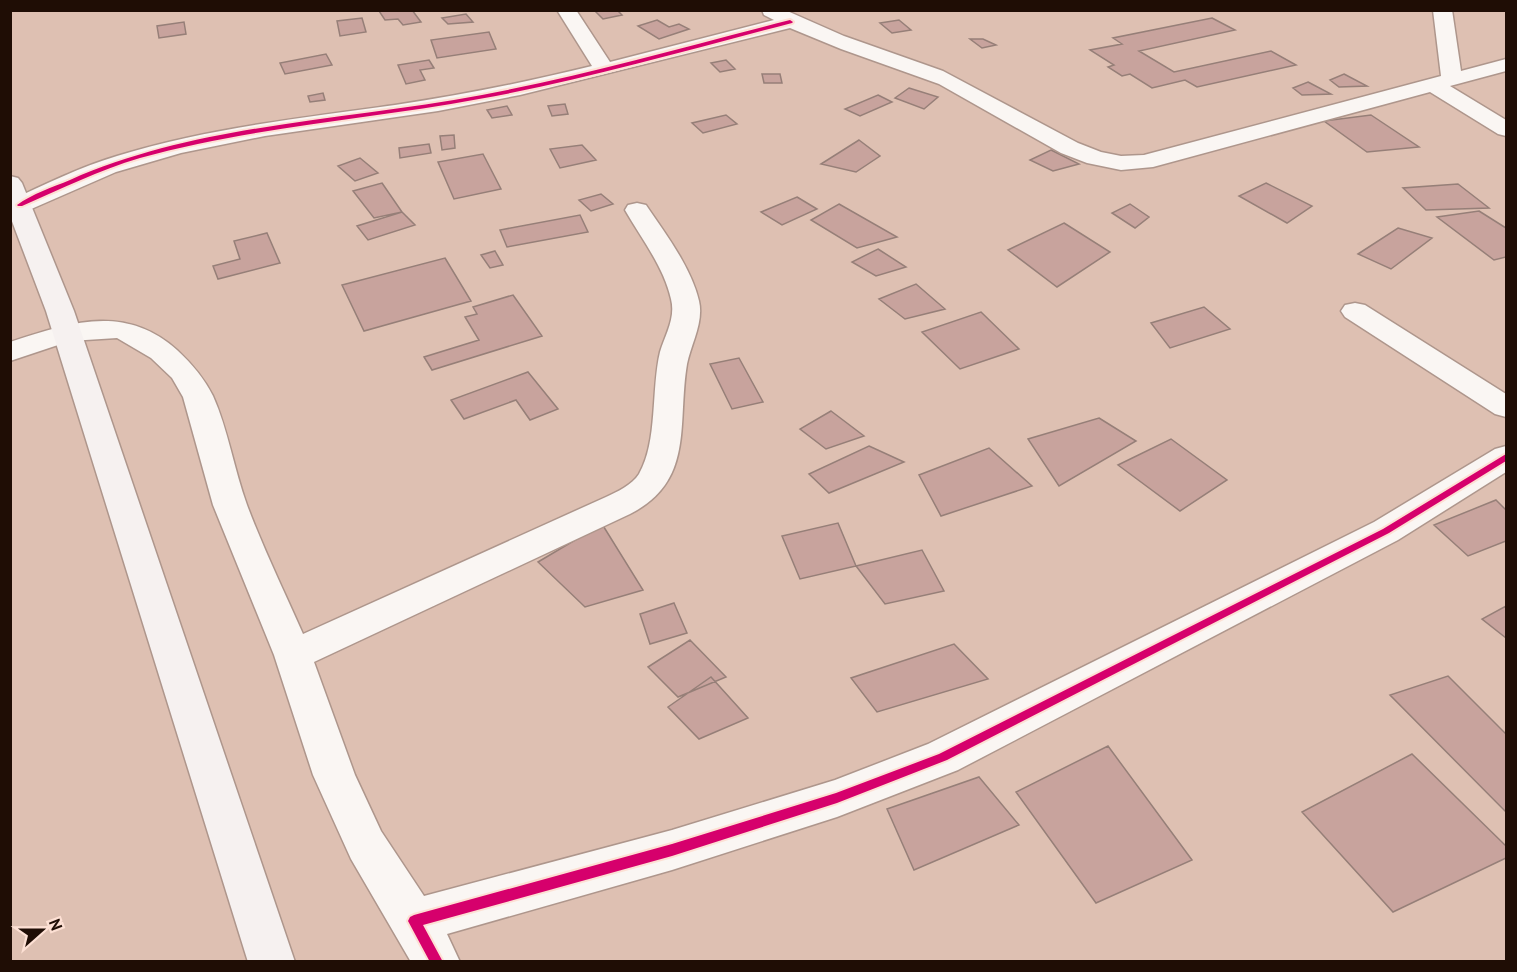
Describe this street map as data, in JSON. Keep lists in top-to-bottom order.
{
  "north": "right"
}
